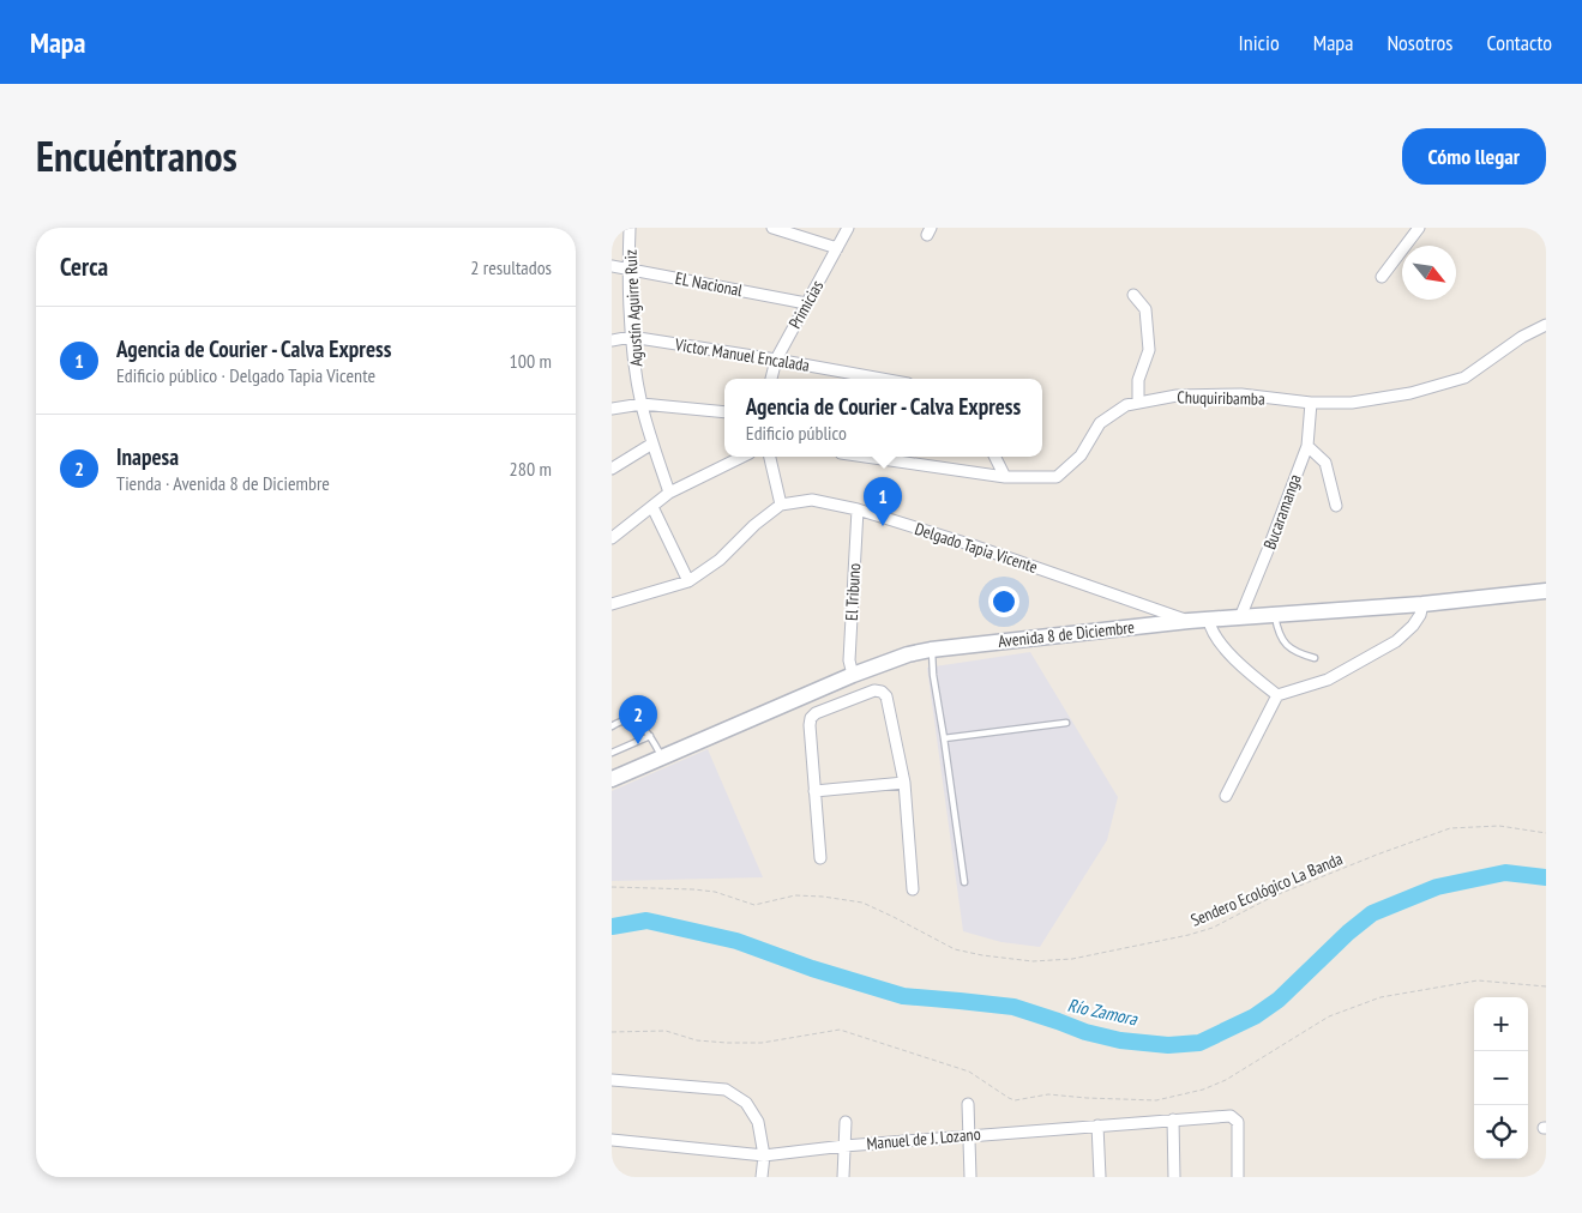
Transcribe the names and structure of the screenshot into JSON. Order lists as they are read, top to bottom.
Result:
{
  "streets": {
    "main road": ["Avenida 8 de Diciembre"],
    "street": [
      "EL Nacional",
      "Primicias",
      "Agustín Aguirre Ruiz",
      "Victor Manuel Encalada",
      "Chuquiribamba",
      "Bucaramanga",
      "Delgado Tapia Vicente",
      "El Tribuno",
      "Manuel de J. Lozano"
    ],
    "path": ["Sendero Ecológico La Banda"]
  },
  "crossings": [
    ["EL Nacional", "Primicias"],
    ["EL Nacional", "Agustín Aguirre Ruiz"],
    ["Primicias", "Victor Manuel Encalada"],
    ["Agustín Aguirre Ruiz", "Victor Manuel Encalada"],
    ["Chuquiribamba", "Bucaramanga"],
    ["Bucaramanga", "Avenida 8 de Diciembre"],
    ["Delgado Tapia Vicente", "El Tribuno"],
    ["Delgado Tapia Vicente", "Avenida 8 de Diciembre"],
    ["El Tribuno", "Avenida 8 de Diciembre"]
  ],
  "water": ["Río Zamora"],
  "north": "bottom right",
  "page": {
    "header": "Mapa",
    "nav": [
      "Inicio",
      "Mapa",
      "Nosotros",
      "Contacto"
    ],
    "title": "Encuéntranos",
    "buttons": "Cómo llegar",
    "heading": ["Cerca", "2 resultados"],
    "list": [
      {
        "mark": "1",
        "name": "Agencia de Courier - Calva Express",
        "note": "Edificio público · Delgado Tapia Vicente",
        "value": "100 m"
      },
      {
        "mark": "2",
        "name": "Inapesa",
        "note": "Tienda · Avenida 8 de Diciembre",
        "value": "280 m"
      }
    ],
    "popup": ["Agencia de Courier - Calva Express", "Edificio público"],
    "pins": ["1", "2"],
    "map_buttons": ["+", "−"]
  }
}
